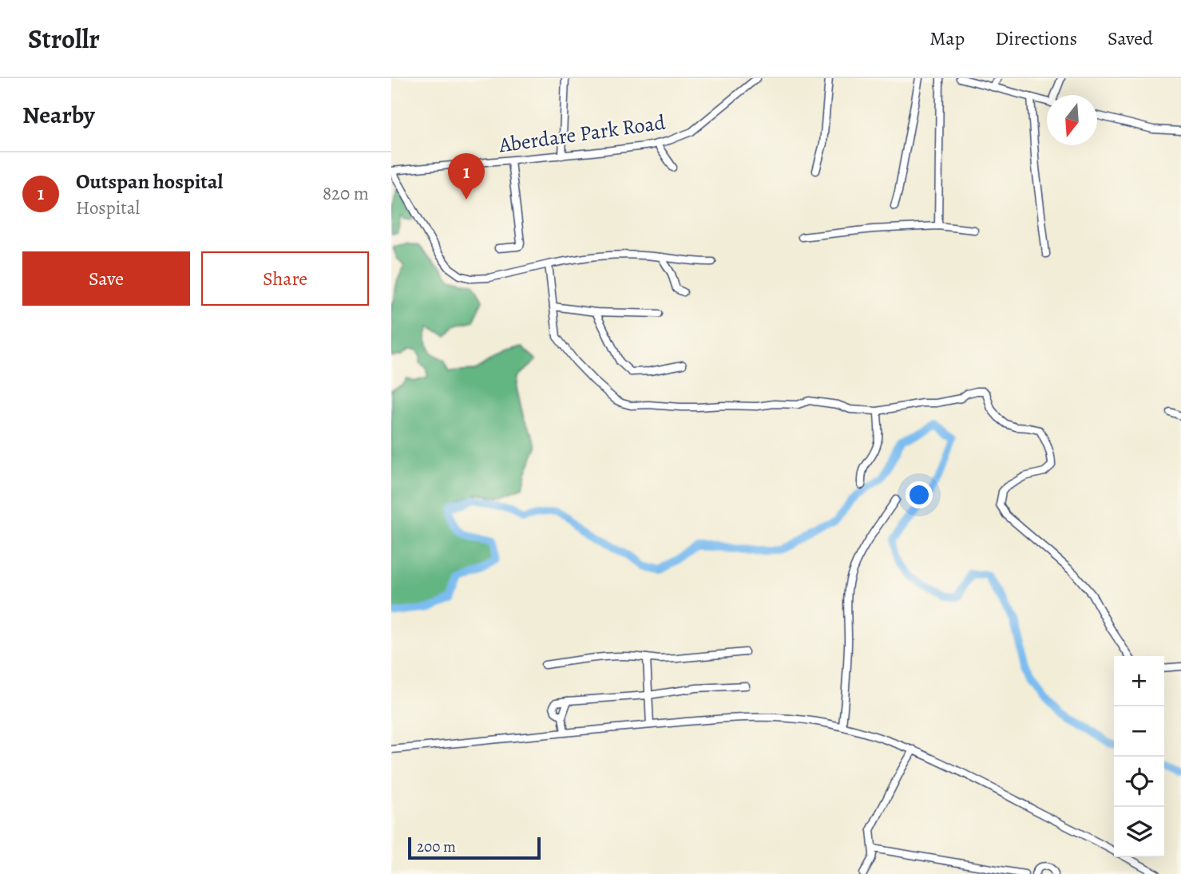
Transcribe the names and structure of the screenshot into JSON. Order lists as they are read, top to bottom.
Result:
{
  "streets": {
    "street": ["Aberdare Park Road"]
  },
  "scale_bar": "200 m",
  "north": "bottom",
  "page": {
    "header": "Strollr",
    "nav": ["Map", "Directions", "Saved"],
    "heading": "Nearby",
    "list": [
      {
        "mark": "1",
        "name": "Outspan hospital",
        "note": "Hospital",
        "value": "820 m"
      }
    ],
    "pins": "1",
    "buttons": ["Save", "Share"],
    "map_buttons": ["+", "−"],
    "scale": "200 m"
  }
}
